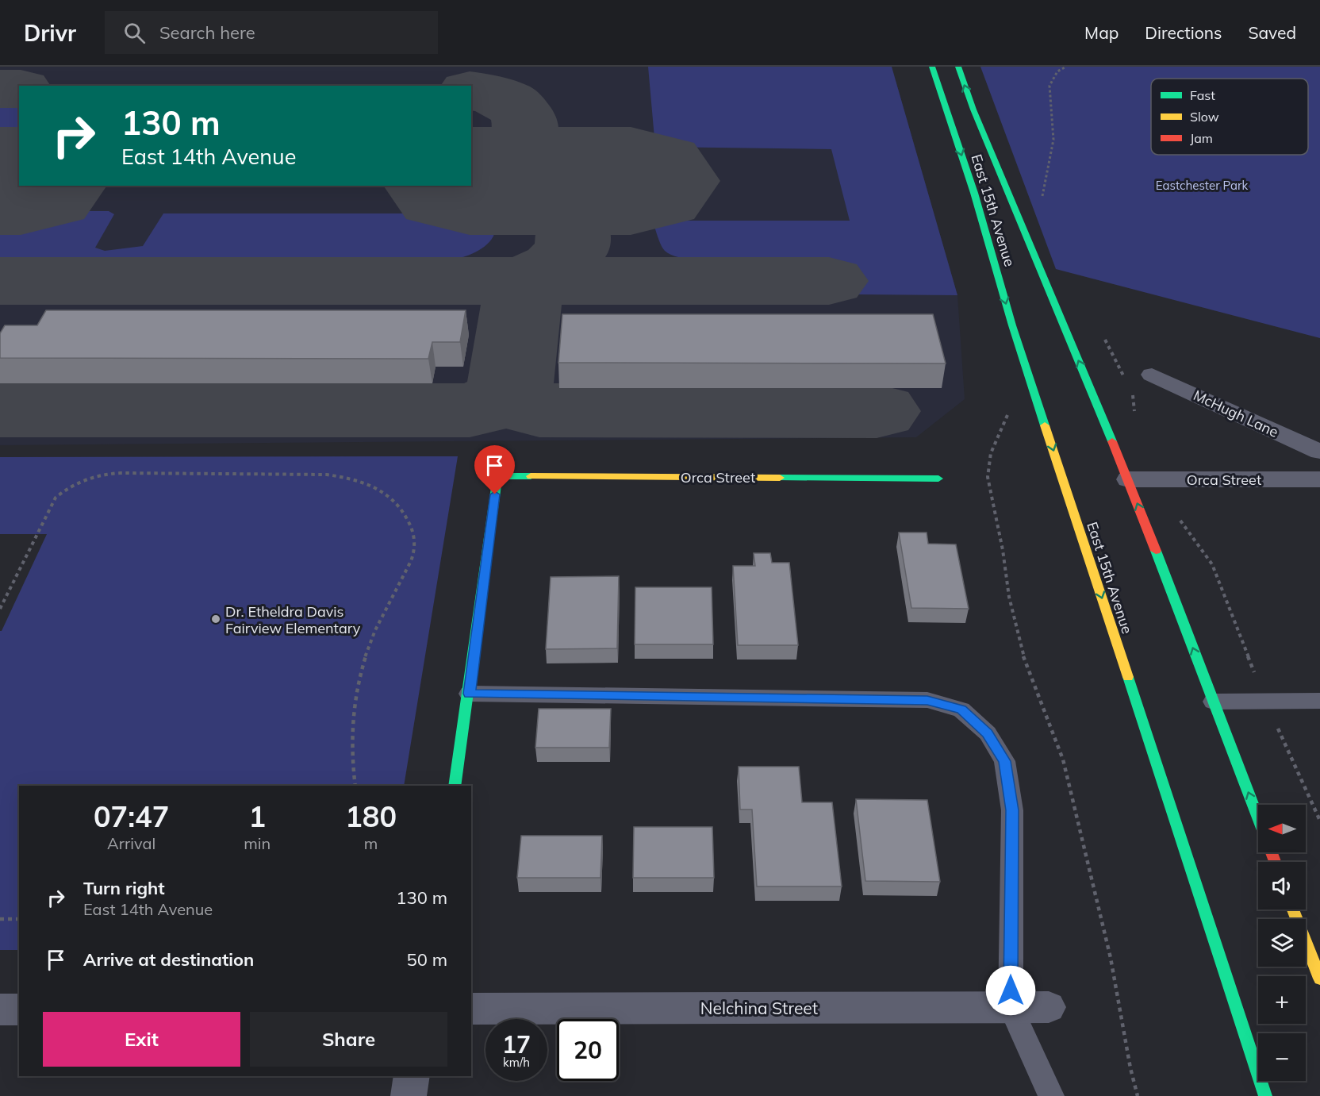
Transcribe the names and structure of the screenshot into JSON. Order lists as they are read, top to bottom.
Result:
{
  "streets": {
    "main road": ["East 15th Avenue", "Orca Street"],
    "street": ["McHugh Lane", "Nelchina Street"]
  },
  "crossings": [
    ["East 15th Avenue", "Orca Street"]
  ],
  "parks": ["Eastchester Park"],
  "places": ["Dr. Etheldra Davis Fairview Elementary"],
  "legend": ["Fast", "Slow", "Jam"],
  "north": "left",
  "page": {
    "header": "Drivr",
    "search": "Search here",
    "nav": ["Map", "Directions", "Saved"],
    "turn": ["130 m", "East 14th Avenue"],
    "eta": [
      "07:47",
      "Arrival",
      "1",
      "min",
      "180",
      "m"
    ],
    "map_buttons": ["+", "−"],
    "list": [
      {
        "name": "Turn right",
        "note": "East 14th Avenue",
        "value": "130 m"
      },
      {
        "name": "Arrive at destination",
        "value": "50 m"
      }
    ],
    "buttons": ["Exit", "Share"],
    "speed": "17 km/h",
    "limit": "20"
  }
}
